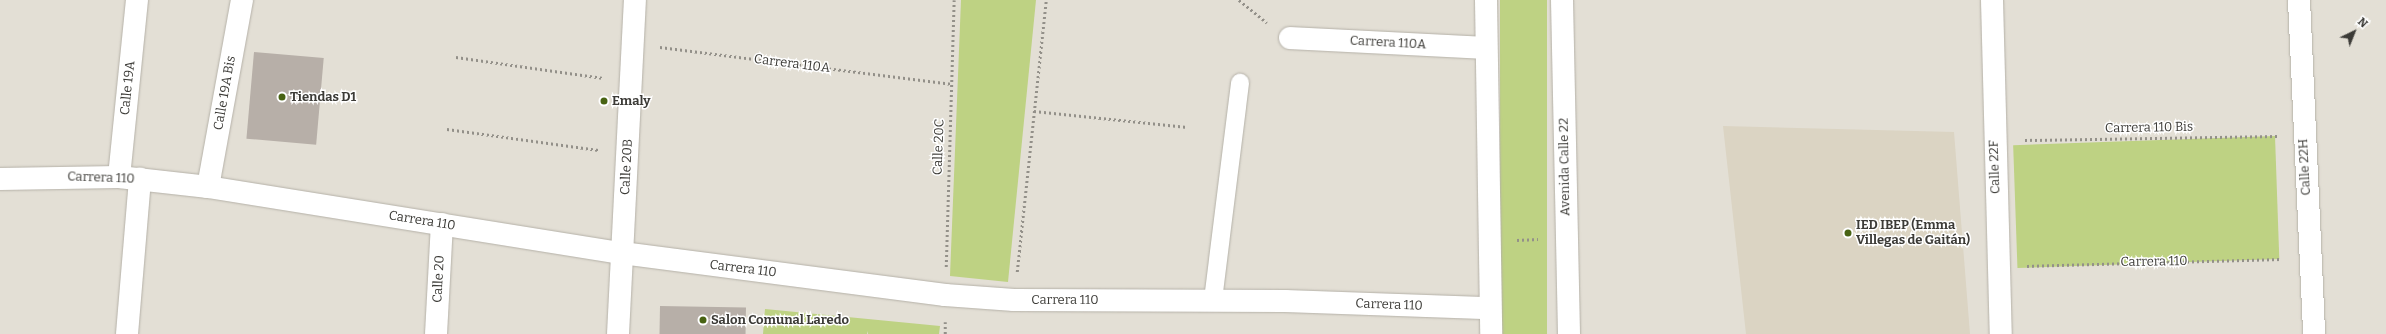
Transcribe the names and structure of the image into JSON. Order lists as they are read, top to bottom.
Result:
{
  "streets": {
    "street": [
      "Carrera 110A",
      "Calle 19A",
      "Calle 19A Bis",
      "Calle 20B",
      "Avenida Calle 22",
      "Calle 22F",
      "Calle 22H",
      "Carrera 110",
      "Calle 20"
    ],
    "path": ["Carrera 110 Bis", "Calle 20C"]
  },
  "crossings": [
    ["Carrera 110A", "Calle 20C"],
    ["Carrera 110A", "Calle 20B"],
    ["Calle 19A", "Carrera 110"],
    ["Calle 19A Bis", "Carrera 110"],
    ["Carrera 110 Bis", "Calle 22F"],
    ["Carrera 110 Bis", "Calle 22H"],
    ["Calle 20C", "Carrera 110"],
    ["Calle 20B", "Carrera 110"],
    ["Calle 22F", "Carrera 110"],
    ["Calle 22H", "Carrera 110"],
    ["Carrera 110", "Calle 20"]
  ],
  "places": [
    "Tiendas D1",
    "Emaly",
    "IED IBEP (Emma Villegas de Gaitán)",
    "Salon Comunal Laredo"
  ],
  "north": "top right"
}
